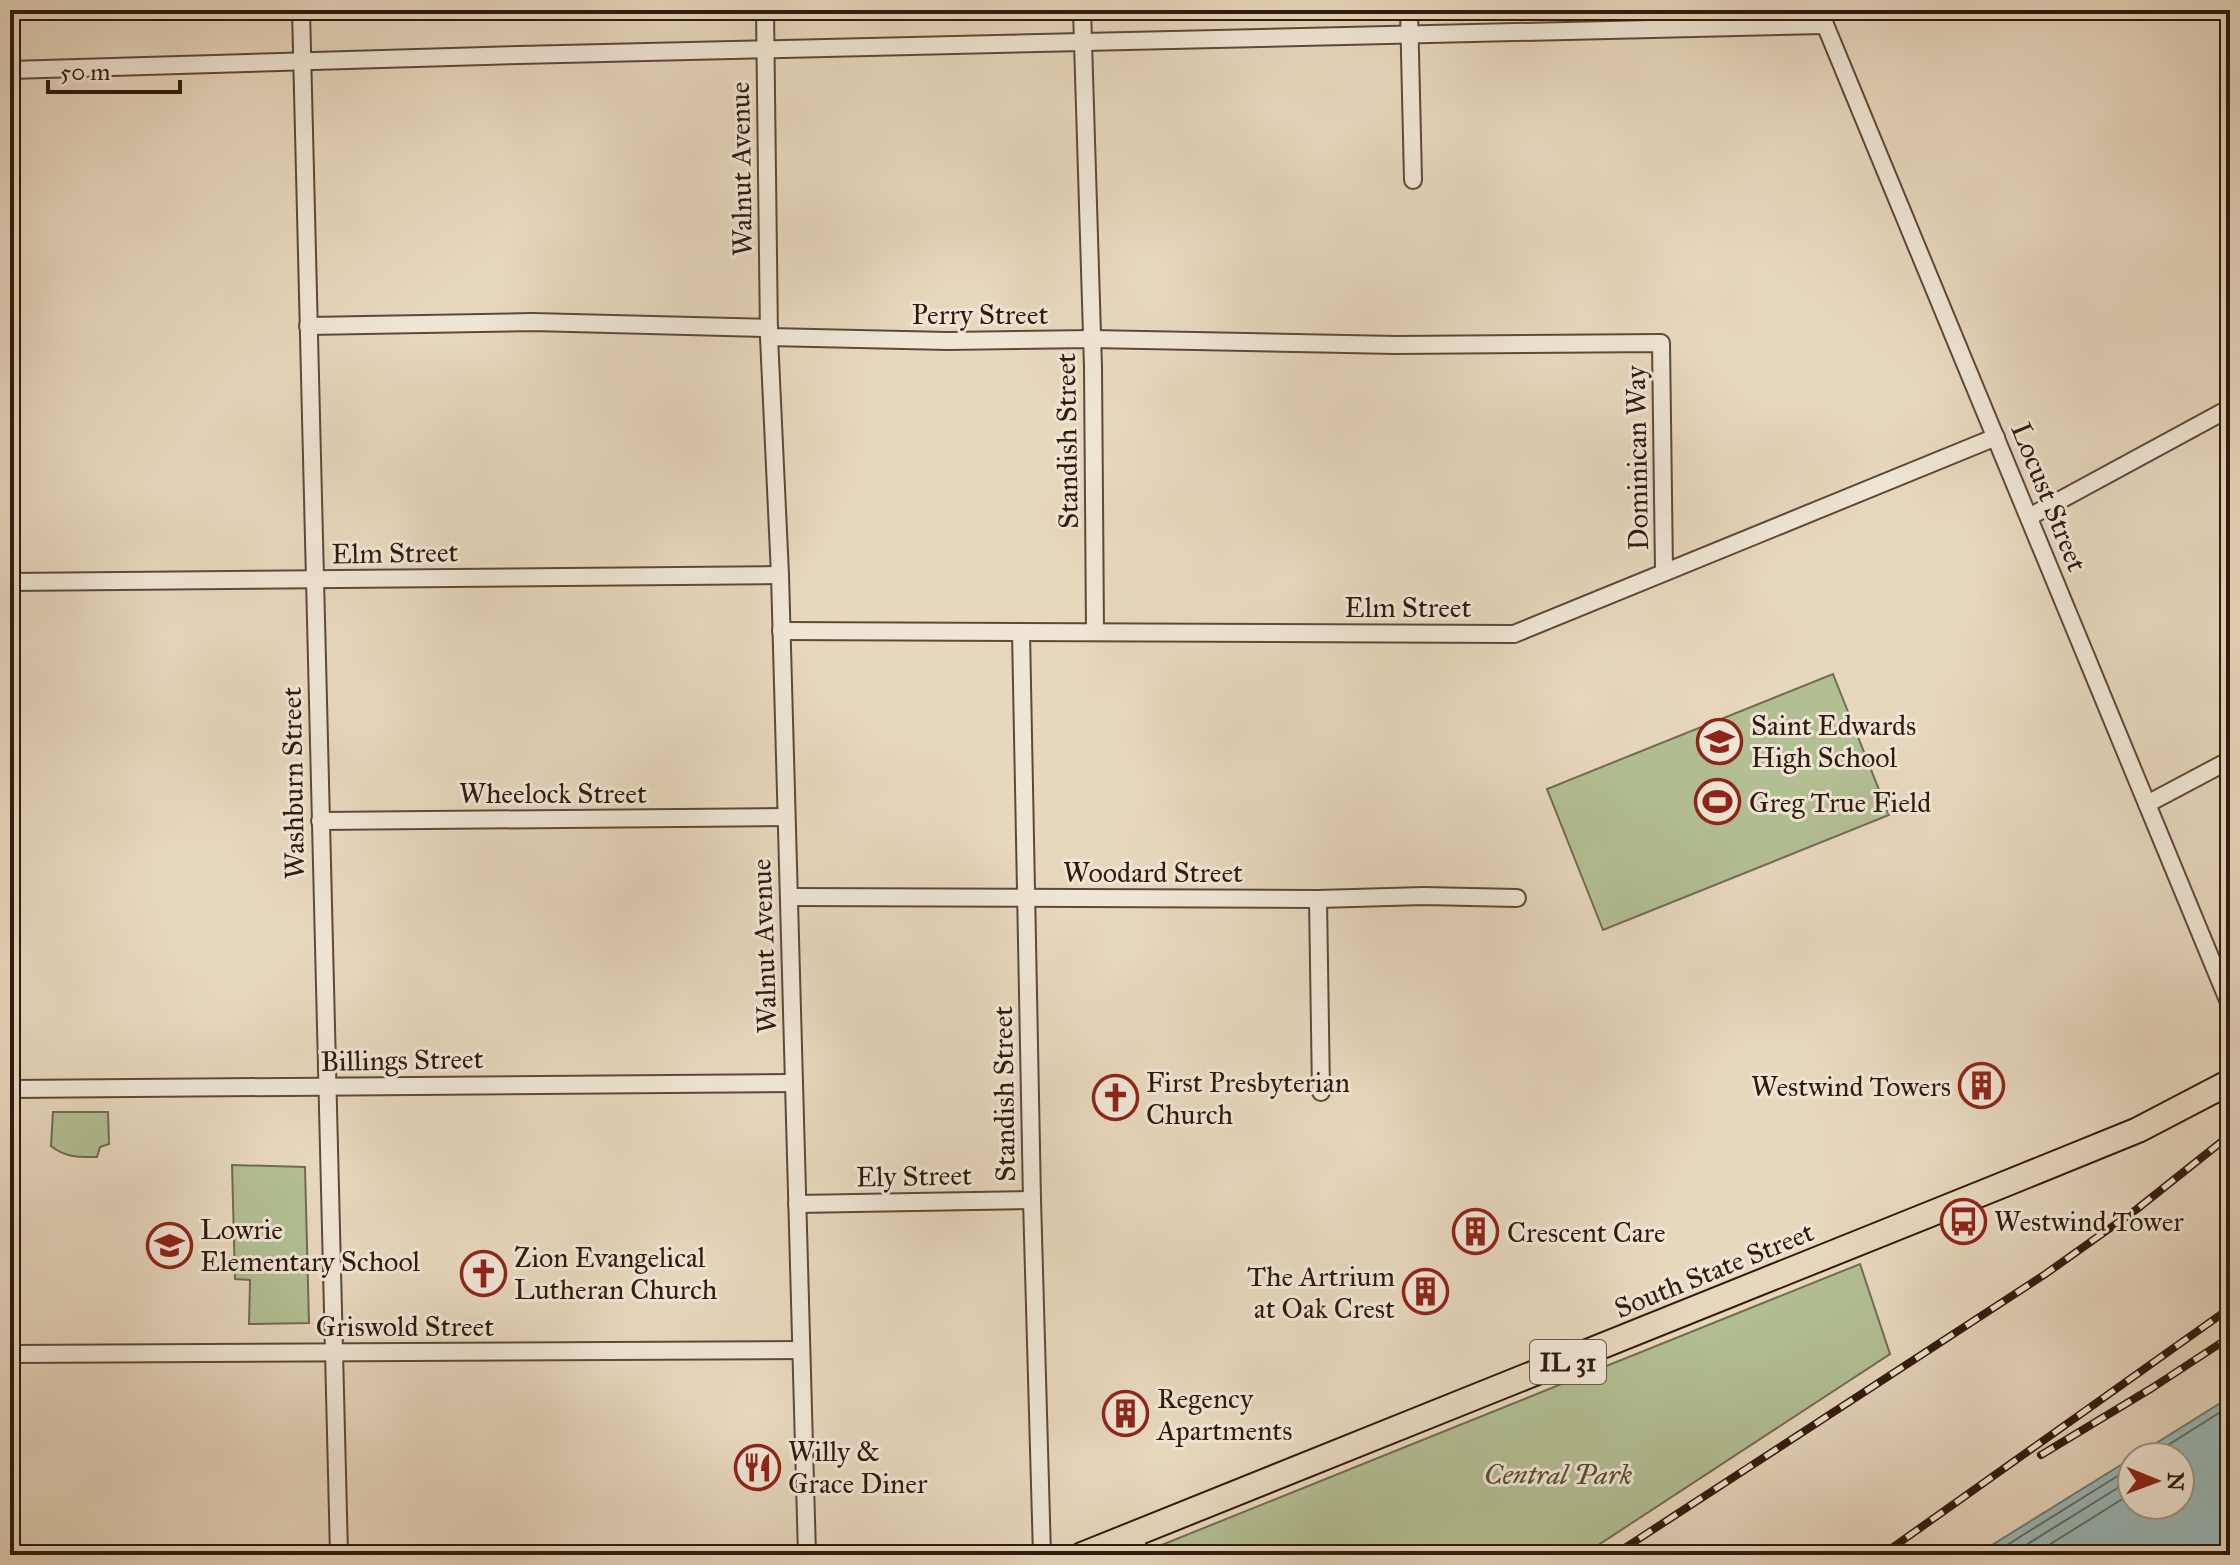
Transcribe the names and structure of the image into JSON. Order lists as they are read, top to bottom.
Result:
{
  "streets": {
    "main road": ["South State Street", "IL 31"],
    "street": [
      "Walnut Avenue",
      "Perry Street",
      "Standish Street",
      "Dominican Way",
      "Locust Street",
      "Elm Street",
      "Washburn Street",
      "Wheelock Street",
      "Woodard Street",
      "Billings Street",
      "Ely Street",
      "Griswold Street"
    ]
  },
  "crossings": [
    ["Walnut Avenue", "Perry Street"],
    ["Walnut Avenue", "Elm Street"],
    ["Walnut Avenue", "Wheelock Street"],
    ["Walnut Avenue", "Woodard Street"],
    ["Walnut Avenue", "Billings Street"],
    ["Walnut Avenue", "Ely Street"],
    ["Walnut Avenue", "Griswold Street"],
    ["Perry Street", "Standish Street"],
    ["Perry Street", "Dominican Way"],
    ["Perry Street", "Washburn Street"],
    ["Standish Street", "Elm Street"],
    ["Standish Street", "Woodard Street"],
    ["Standish Street", "Ely Street"],
    ["Dominican Way", "Elm Street"],
    ["Locust Street", "Elm Street"],
    ["Elm Street", "Washburn Street"],
    ["Washburn Street", "Wheelock Street"],
    ["Washburn Street", "Billings Street"],
    ["Washburn Street", "Griswold Street"]
  ],
  "parks": ["Central Park"],
  "places": {
    "school or university": ["Saint Edwards High School", "Lowrie Elementary School"],
    "sports": ["Greg True Field"],
    "building": [
      "Westwind Towers",
      "Crescent Care",
      "The Artrium at Oak Crest",
      "Regency Apartments"
    ],
    "church": ["First Presbyterian Church", "Zion Evangelical Lutheran Church"],
    "bus stop": ["Westwind Tower"],
    "restaurant": ["Willy & Grace Diner"]
  },
  "scale_bar": "50 m",
  "north": "right"
}
